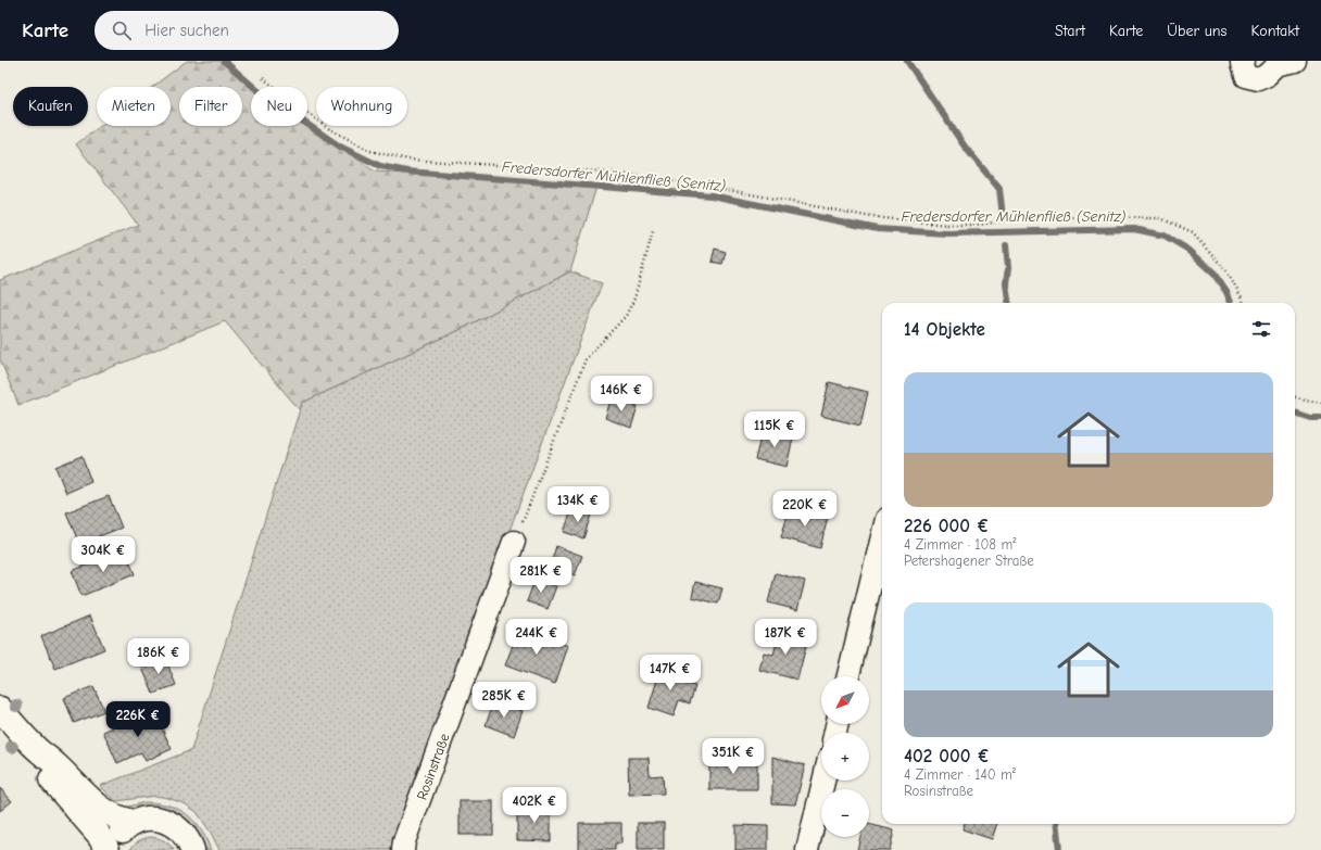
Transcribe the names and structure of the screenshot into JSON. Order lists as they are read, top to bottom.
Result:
{
  "streets": {
    "street": ["Rosinstraße"]
  },
  "water": ["Fredersdorfer Mühlenfließ (Senitz)"],
  "north": "bottom left",
  "page": {
    "header": "Karte",
    "search": "Hier suchen",
    "nav": [
      "Start",
      "Karte",
      "Über uns",
      "Kontakt"
    ],
    "chip": [
      "Kaufen",
      "Mieten",
      "Filter",
      "Neu",
      "Wohnung"
    ],
    "heading": "14 Objekte",
    "list": [
      {
        "name": "226 000 €",
        "note": "4 Zimmer · 108 m² · Petershagener Straße"
      },
      {
        "name": "402 000 €",
        "note": "4 Zimmer · 140 m² · Rosinstraße"
      }
    ],
    "price": [
      "146K €",
      "115K €",
      "134K €",
      "220K €",
      "304K €",
      "281K €",
      "244K €",
      "187K €",
      "186K €",
      "147K €",
      "285K €",
      "226K €",
      "351K €",
      "402K €"
    ],
    "map_buttons": ["+", "−"]
  }
}
